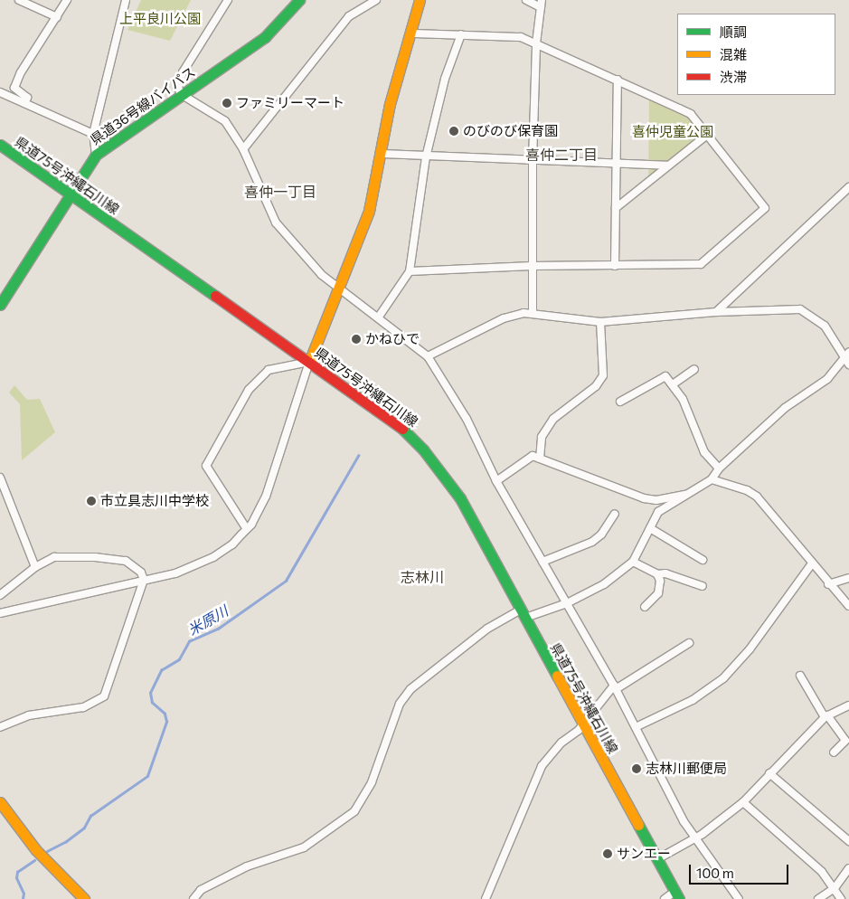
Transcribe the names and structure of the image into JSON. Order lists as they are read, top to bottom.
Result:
{
  "streets": {
    "main road": ["県道36号線バイパス", "県道75号沖縄石川線"]
  },
  "crossings": [
    ["県道36号線バイパス", "県道75号沖縄石川線"]
  ],
  "districts": ["喜仲二丁目", "喜仲一丁目", "志林川"],
  "water": ["米原川"],
  "parks": ["上平良川公園", "喜仲児童公園"],
  "places": [
    "ファミリーマート",
    "のびのび保育園",
    "かねひで",
    "市立具志川中学校",
    "志林川郵便局",
    "サンエー"
  ],
  "legend": ["順調", "混雑", "渋滞"],
  "scale_bar": "100 m"
}
